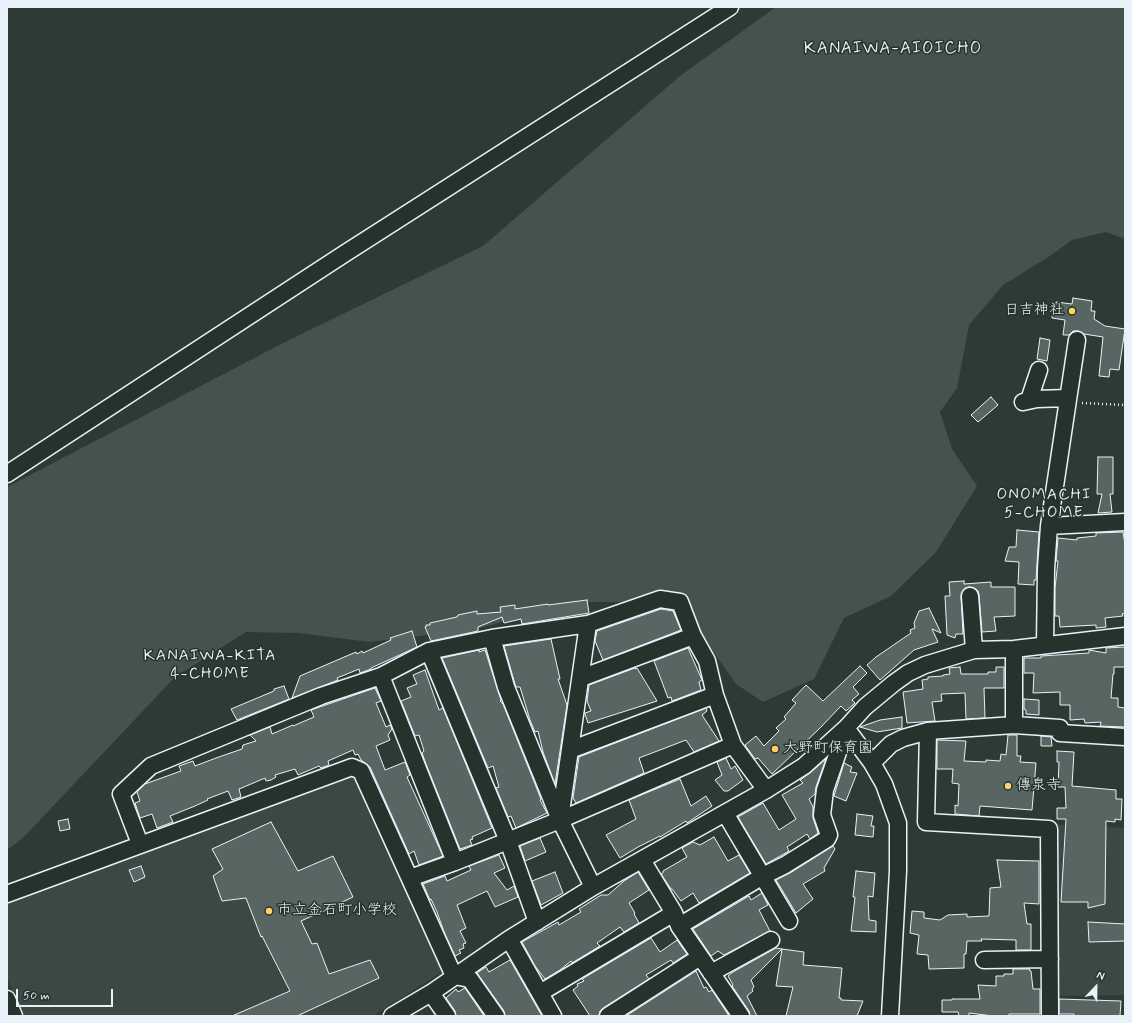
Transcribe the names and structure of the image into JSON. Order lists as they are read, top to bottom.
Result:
{
  "districts": ["KANAIWA-AIOICHO", "ONOMACHI 5-CHOME", "KANAIWA-KITA 4-CHOME"],
  "places": [
    "日吉神社",
    "大野町保育園",
    "傳泉寺",
    "市立金石町小学校"
  ],
  "scale_bar": "50 m",
  "north": "top"
}
